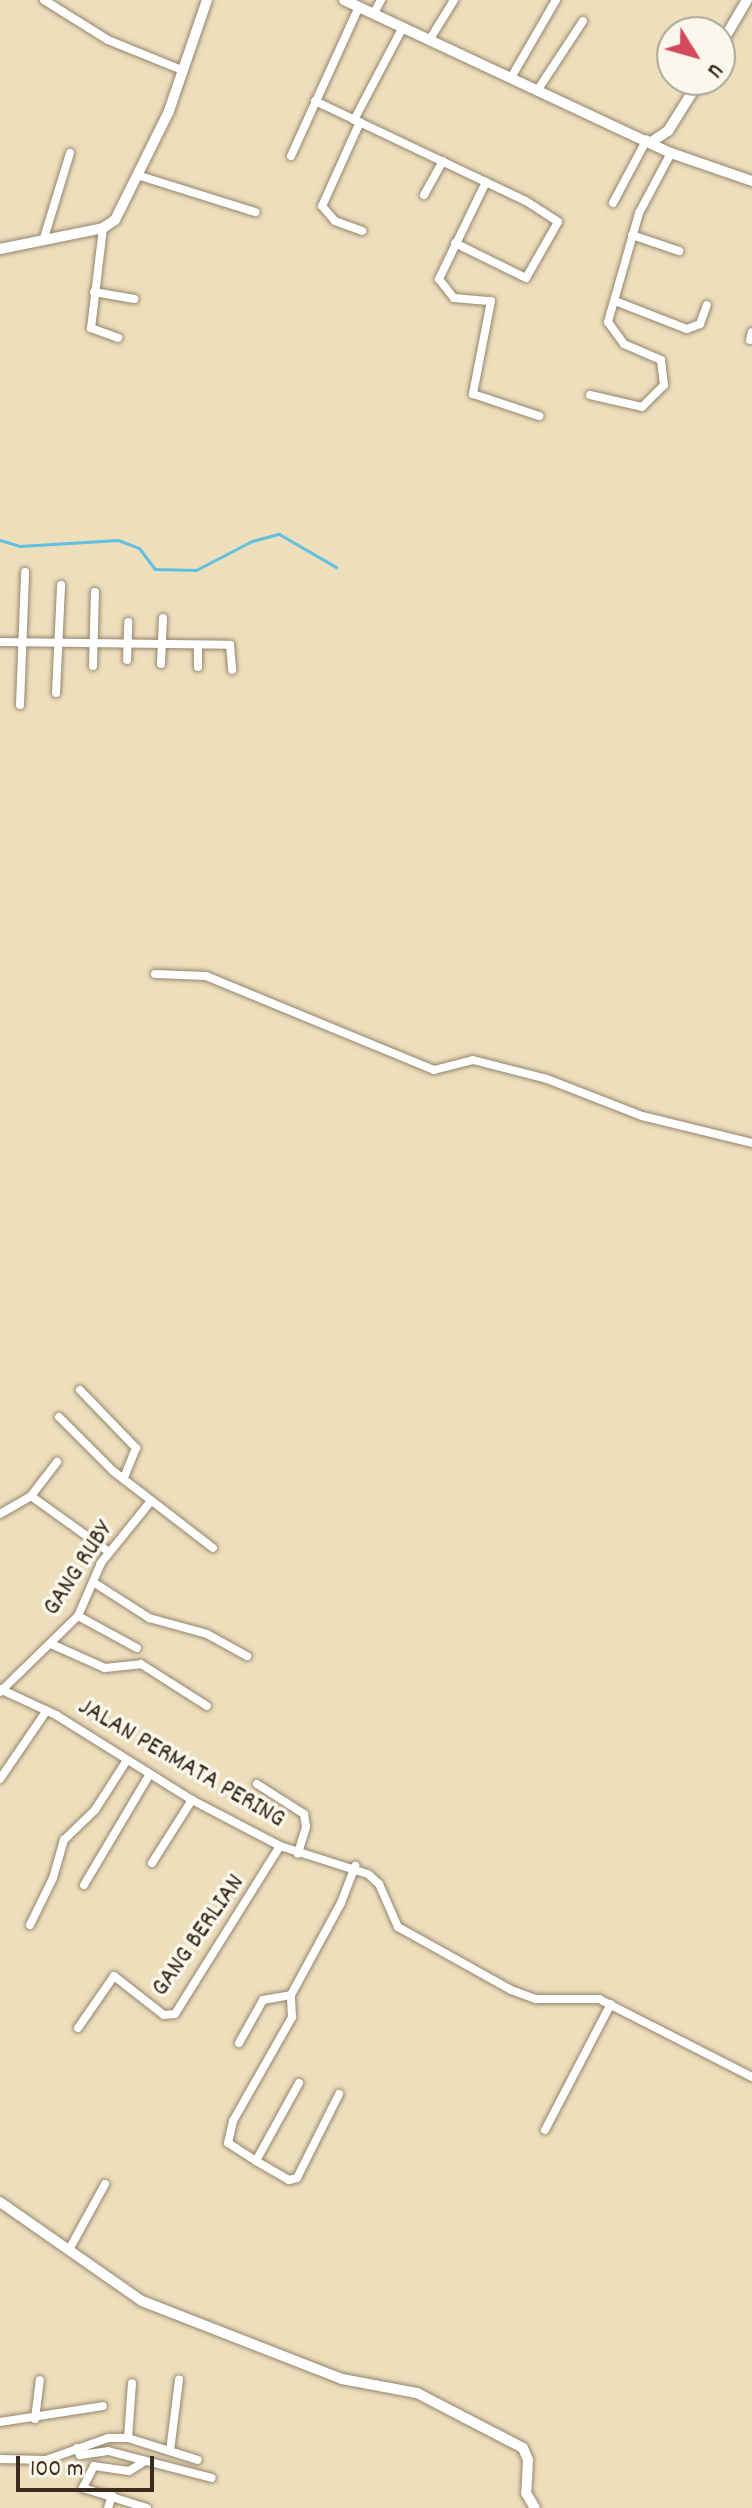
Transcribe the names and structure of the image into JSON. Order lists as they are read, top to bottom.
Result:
{
  "streets": {
    "street": ["GANG RUBY", "JALAN PERMATA PERING", "GANG BERLIAN"]
  },
  "crossings": [
    ["GANG RUBY", "JALAN PERMATA PERING"],
    ["JALAN PERMATA PERING", "GANG BERLIAN"]
  ],
  "scale_bar": "100 m",
  "north": "bottom right"
}
